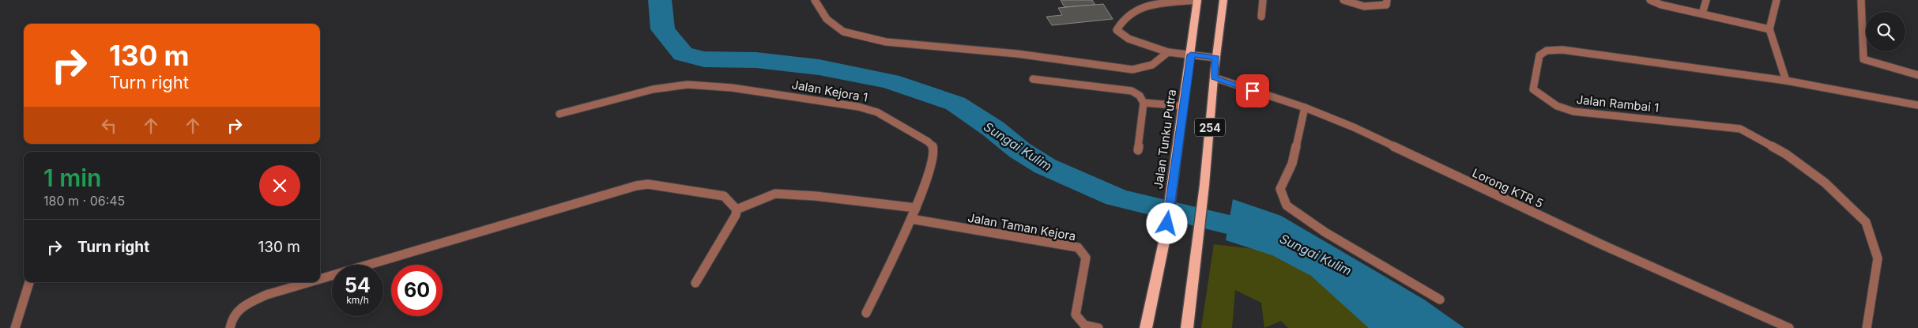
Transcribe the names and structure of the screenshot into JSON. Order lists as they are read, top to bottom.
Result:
{
  "streets": {
    "main road": ["254", "Jalan Tunku Putra"],
    "street": [
      "Jalan Kejora 1",
      "Jalan Rambai 1",
      "Lorong KTR 5",
      "Jalan Taman Kejora"
    ]
  },
  "crossings": [
    ["Jalan Kejora 1", "Jalan Taman Kejora"],
    ["254", "Lorong KTR 5"]
  ],
  "water": ["Sungai Kulim"],
  "page": {
    "turn": ["130 m", "Turn right"],
    "heading": ["1 min", "180 m · 06:45"],
    "list": [
      {
        "name": "Turn right",
        "value": "130 m"
      }
    ],
    "speed": "54 km/h",
    "limit": "60"
  }
}
